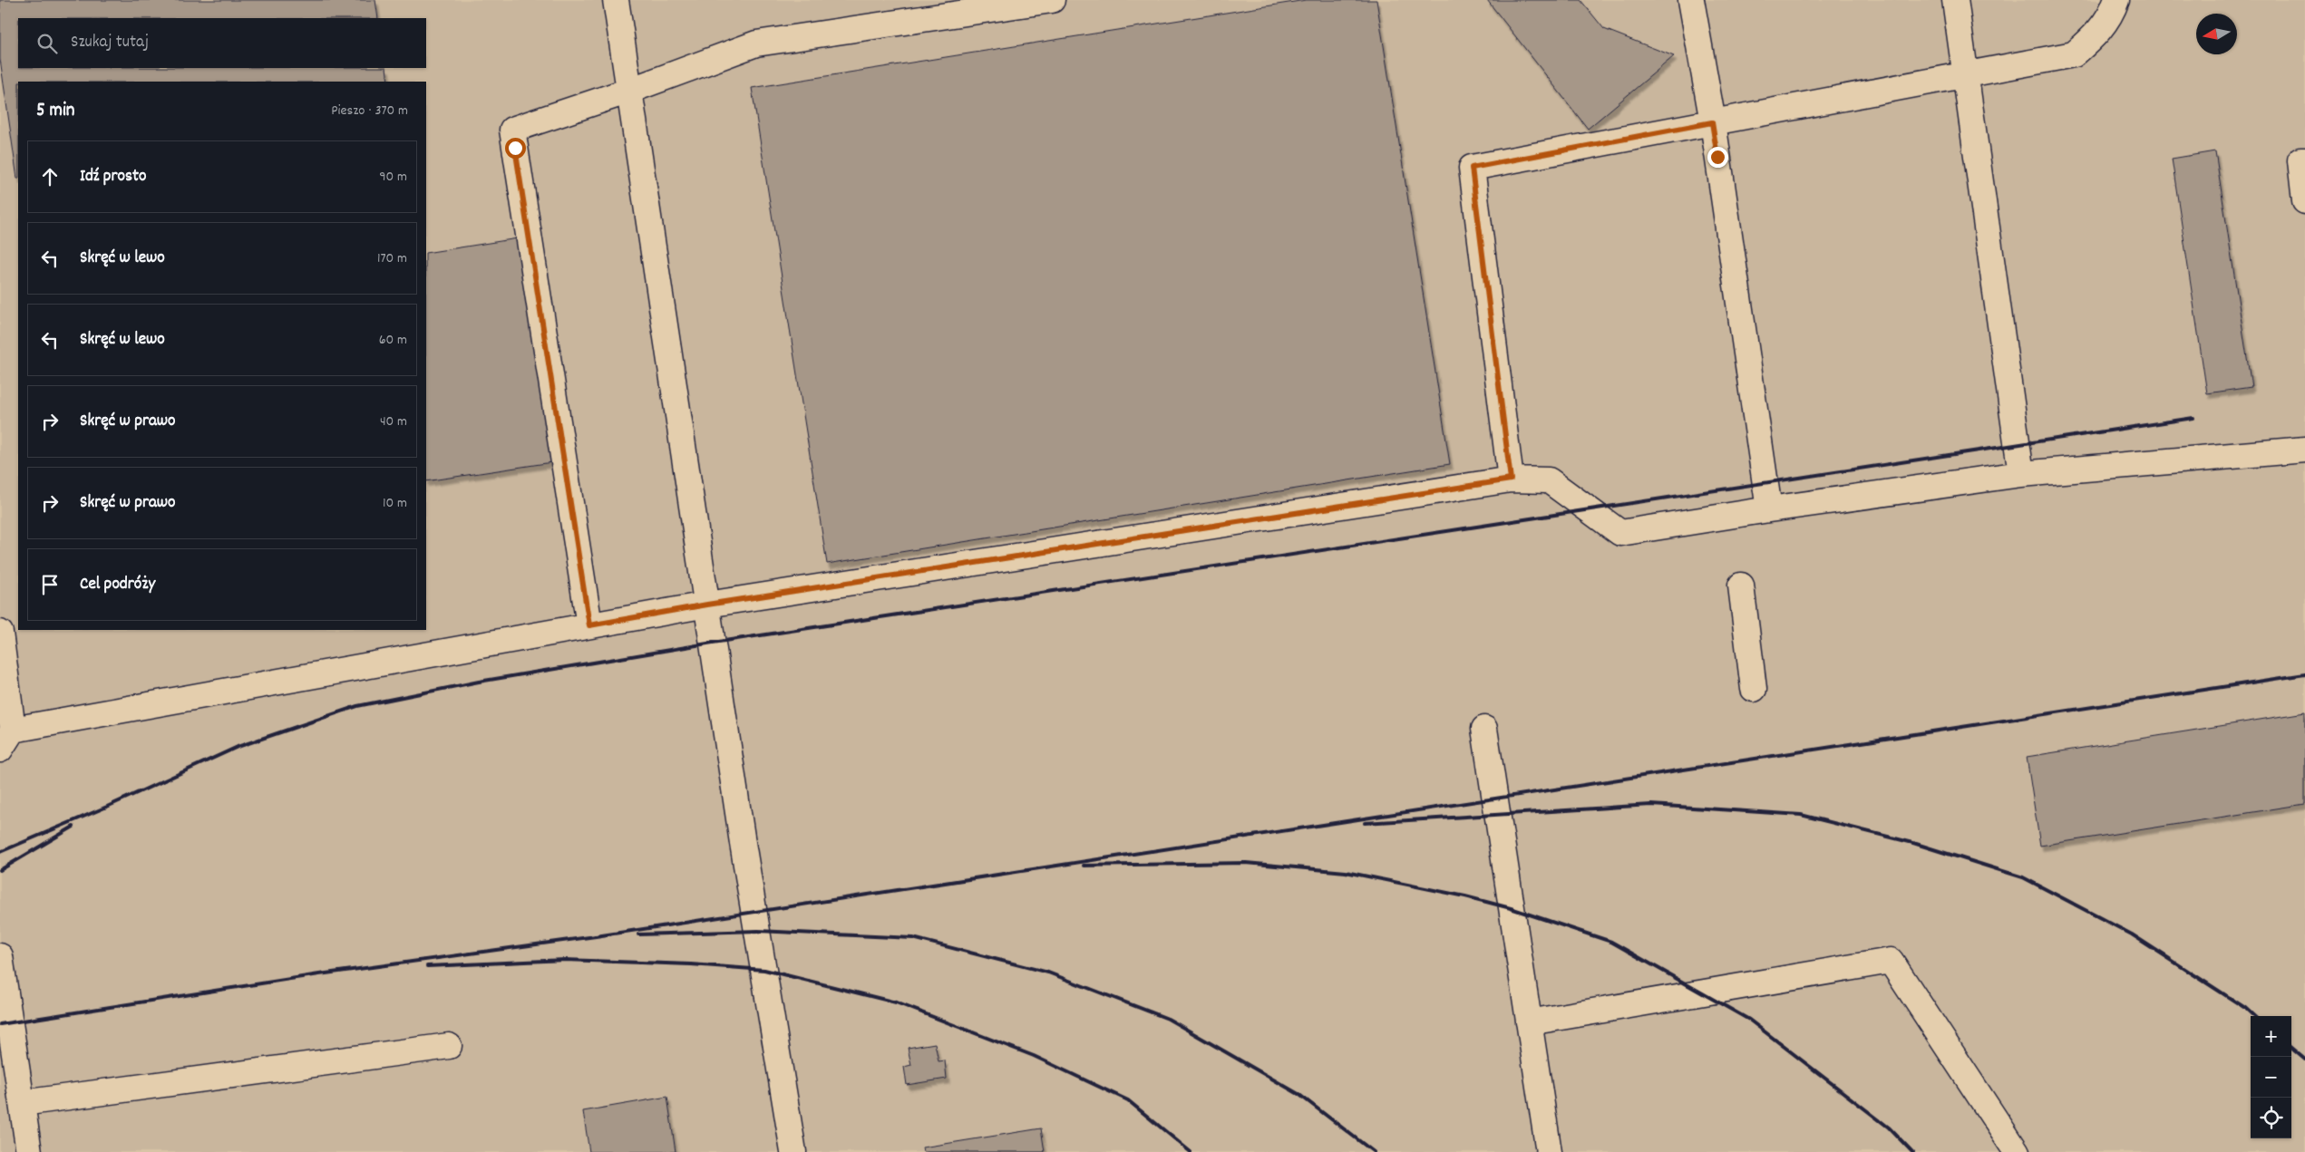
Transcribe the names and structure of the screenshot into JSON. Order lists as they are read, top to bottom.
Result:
{
  "north": "left",
  "page": {
    "search": "Szukaj tutaj",
    "heading": ["5 min", "Pieszo · 370 m"],
    "list": [
      ["Idź prosto", "90 m"],
      ["Skręć w lewo", "170 m"],
      ["Skręć w lewo", "60 m"],
      ["Skręć w prawo", "40 m"],
      ["Skręć w prawo", "10 m"],
      "Cel podróży"
    ],
    "map_buttons": ["+", "−"]
  }
}
